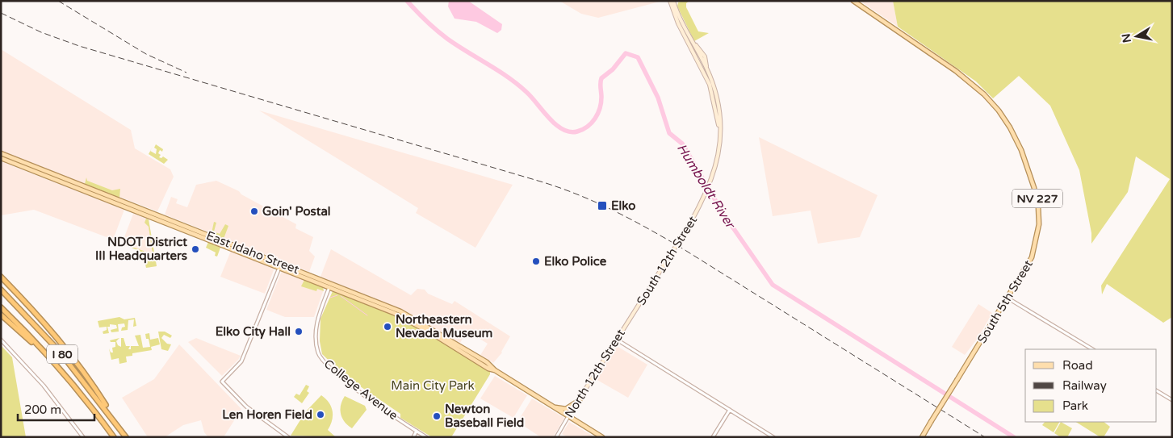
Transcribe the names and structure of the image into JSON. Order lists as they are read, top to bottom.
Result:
{
  "streets": {
    "highway": ["I 80"],
    "main road": [
      "NV 227",
      "East Idaho Street",
      "South 12th Street",
      "South 5th Street",
      "North 12th Street"
    ],
    "street": ["College Avenue"]
  },
  "crossings": [
    ["East Idaho Street", "North 12th Street"],
    ["East Idaho Street", "College Avenue"],
    ["South 12th Street", "North 12th Street"]
  ],
  "water": ["Humboldt River"],
  "parks": ["Main City Park"],
  "places": {
    "transit": ["Elko"],
    "other": [
      "Goin' Postal",
      "NDOT District III Headquarters",
      "Elko Police",
      "Northeastern Nevada Museum",
      "Elko City Hall",
      "Len Horen Field",
      "Newton Baseball Field"
    ]
  },
  "legend": ["Road", "Railway", "Park"],
  "scale_bar": "200 m",
  "north": "left"
}
